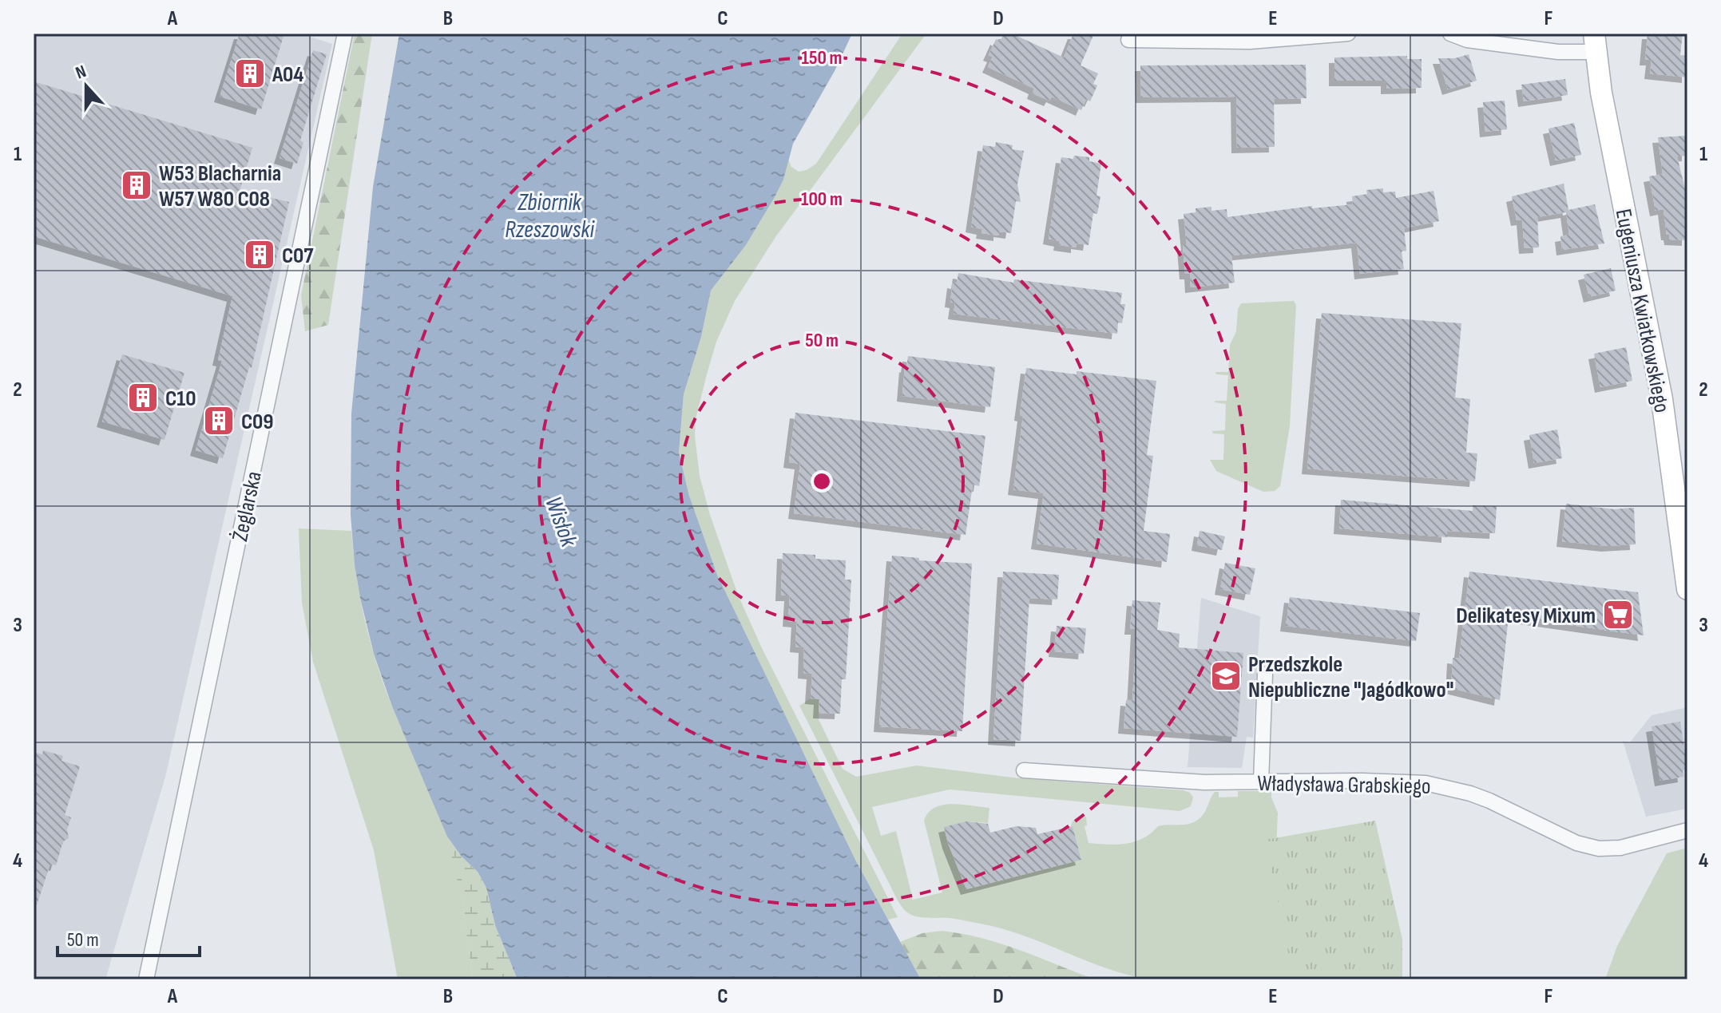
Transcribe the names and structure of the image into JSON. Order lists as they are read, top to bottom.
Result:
{
  "streets": {
    "street": ["Eugeniusza Kwiatkowskiego", "Żeglarska", "Władysława Grabskiego"]
  },
  "water": ["Zbiornik Rzeszowski", "Wisłok"],
  "places": {
    "building": [
      "A04",
      "W53 Blacharnia W57 W80 C08",
      "C07",
      "C10",
      "C09"
    ],
    "supermarket": ["Delikatesy Mixum"],
    "school or university": ["Przedszkole Niepubliczne \"Jagódkowo\""]
  },
  "scale_bar": "50 m",
  "north": "top",
  "grid": {
    "columns": [
      "A",
      "B",
      "C",
      "D",
      "E",
      "F"
    ],
    "rows": [
      "1",
      "2",
      "3",
      "4"
    ]
  },
  "rings": ["150 m", "100 m", "50 m"]
}
